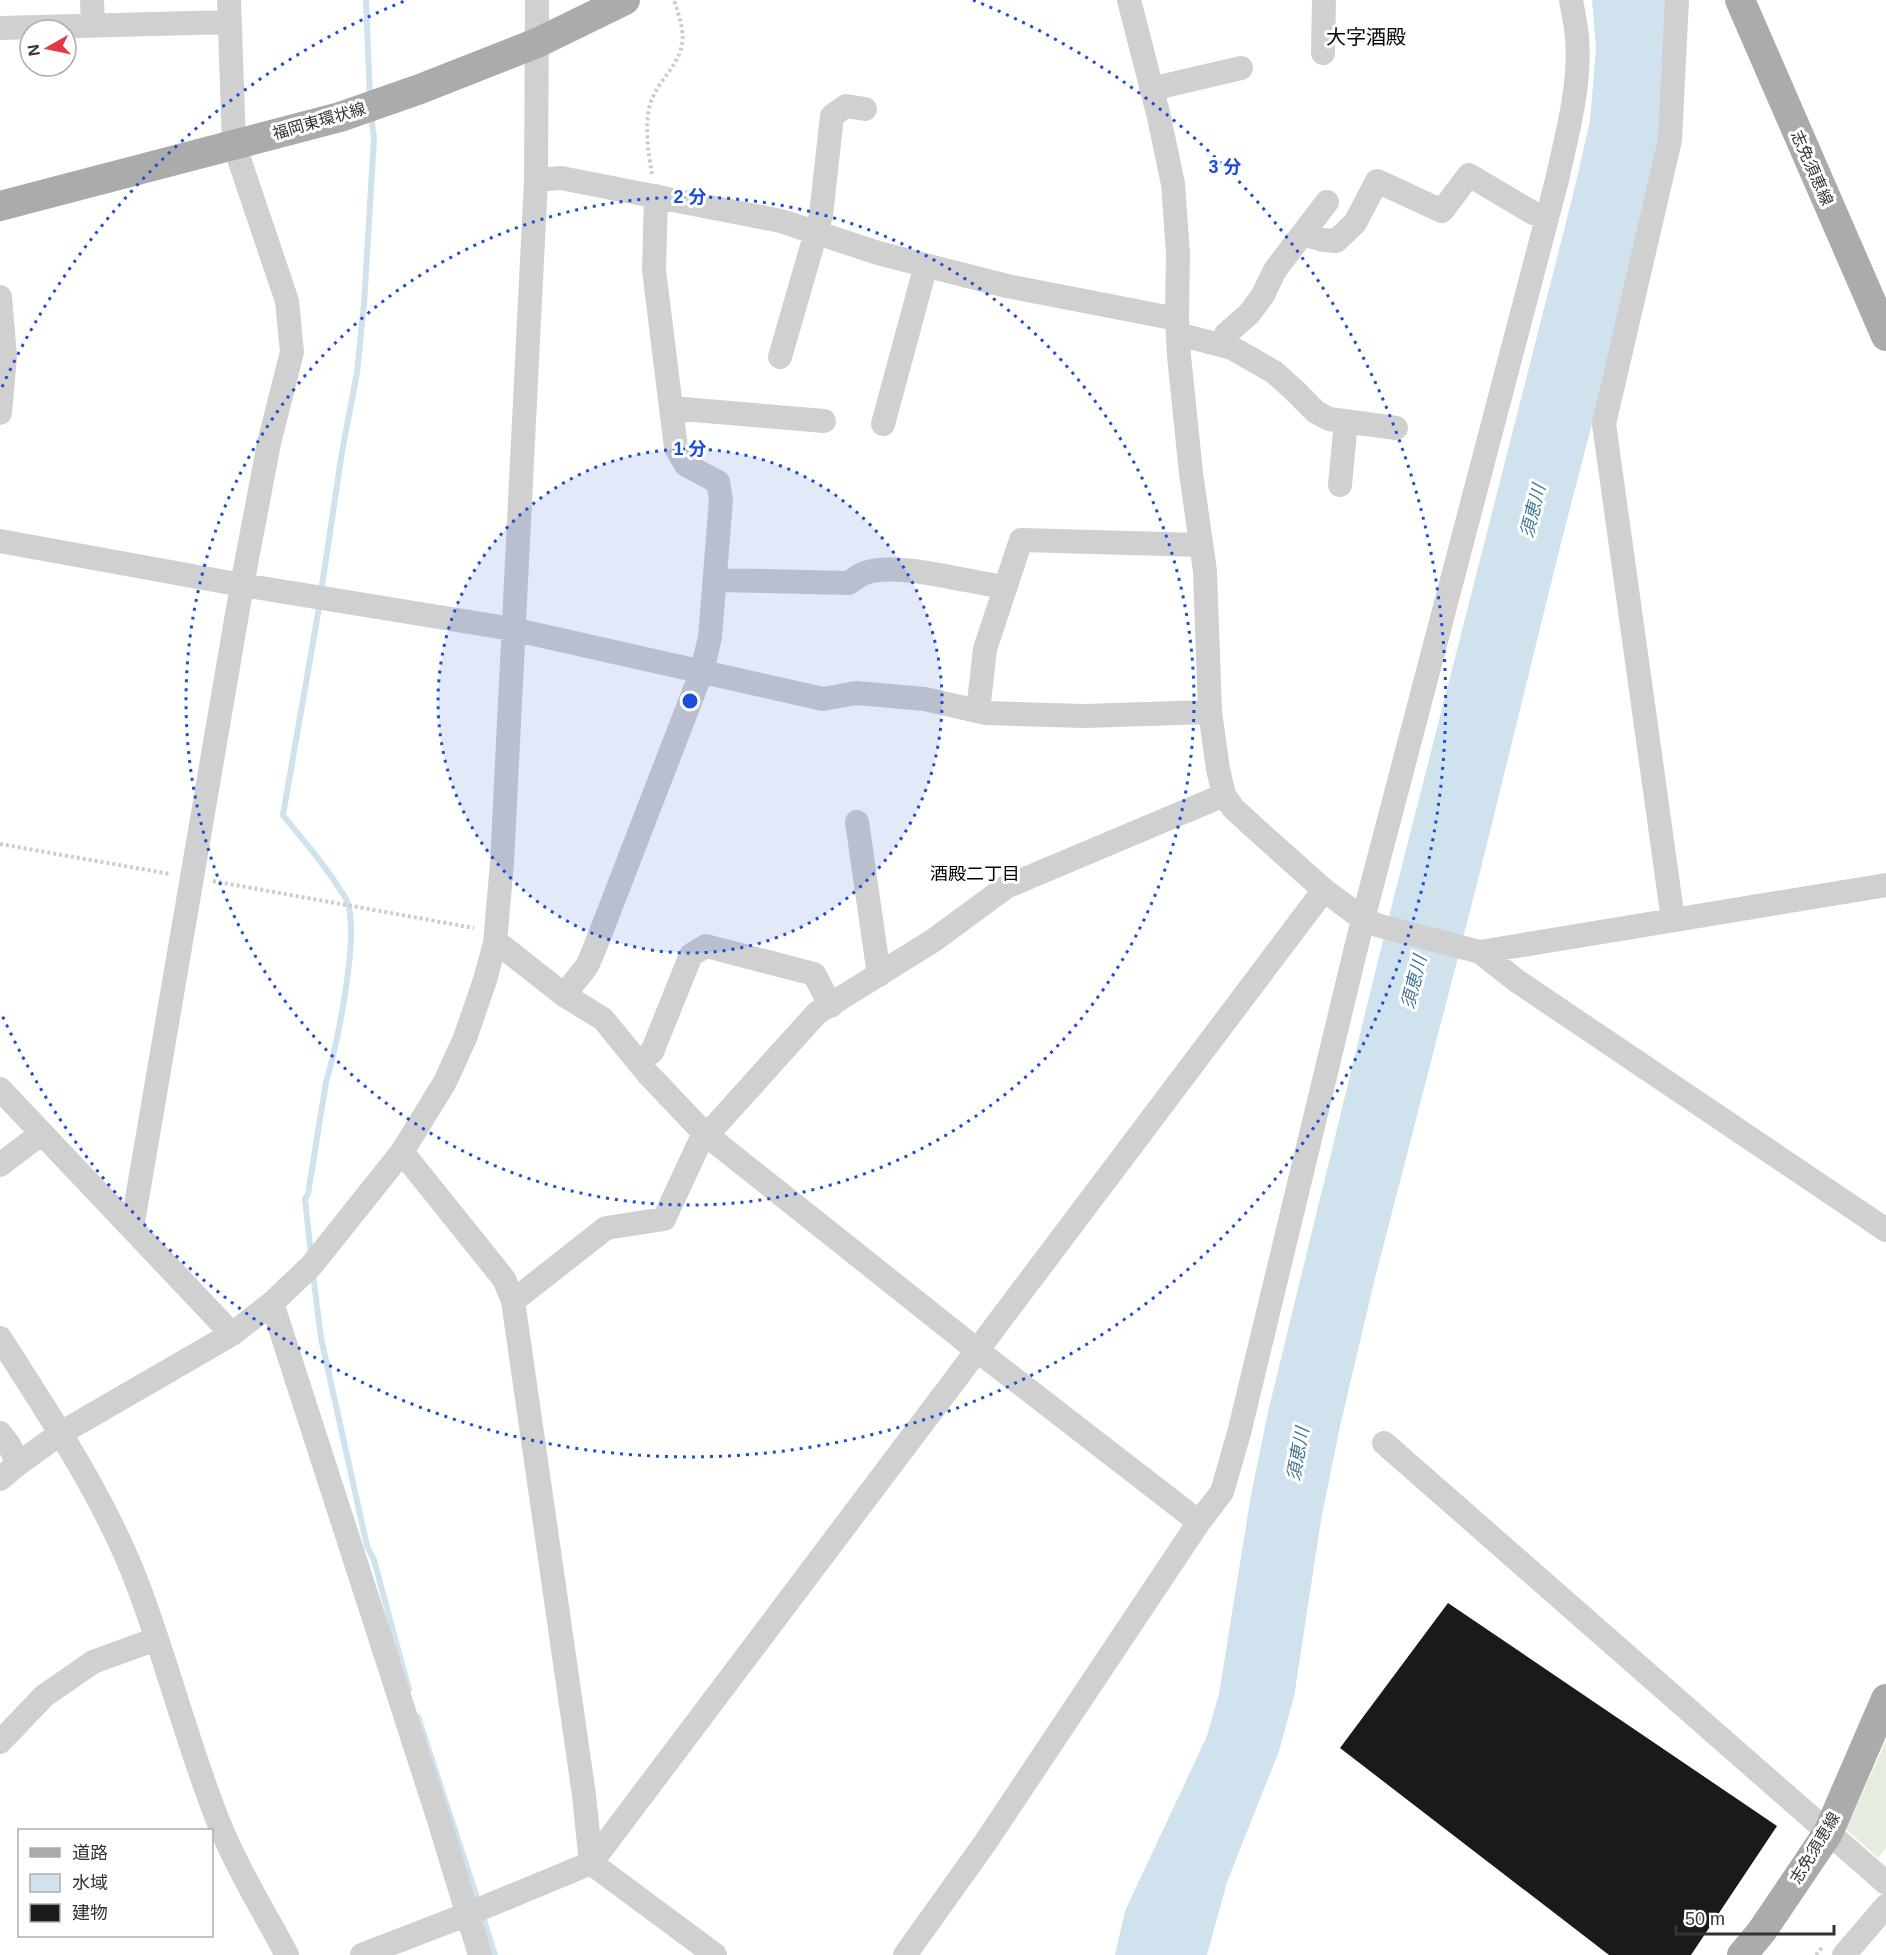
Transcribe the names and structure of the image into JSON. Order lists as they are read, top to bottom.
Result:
{
  "streets": {
    "main road": ["福岡東環状線", "志免須恵線"]
  },
  "districts": ["大字酒殿", "酒殿二丁目"],
  "water": ["須恵川"],
  "legend": ["道路", "水域", "建物"],
  "scale_bar": "50 m",
  "north": "left",
  "rings": ["3 分", "2 分", "1 分"]
}
